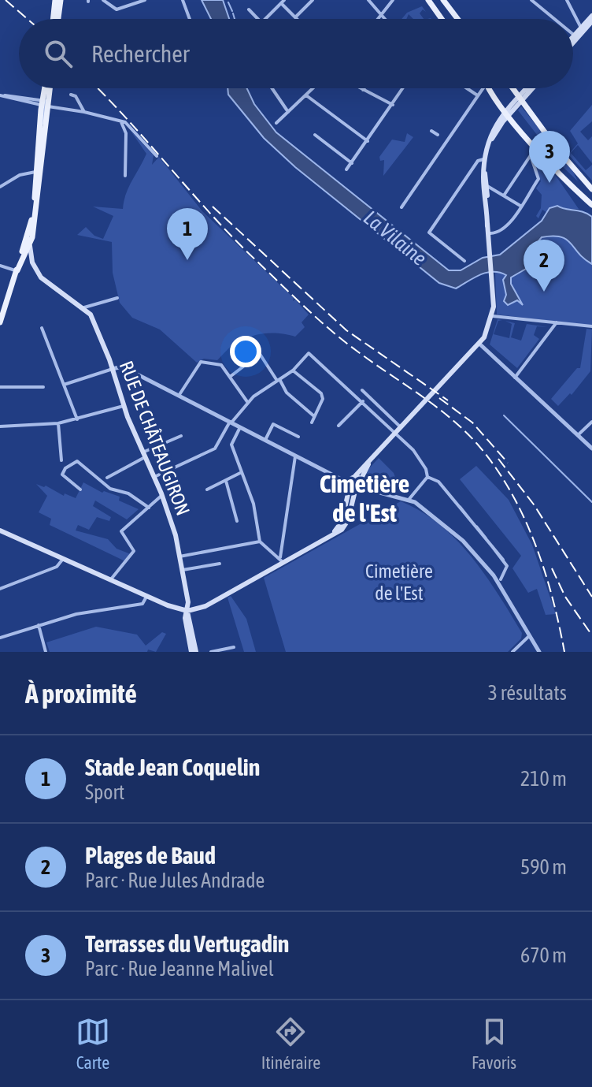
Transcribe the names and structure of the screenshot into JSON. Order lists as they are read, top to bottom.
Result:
{
  "streets": {
    "main road": ["RUE DE CHÂTEAUGIRON"]
  },
  "districts": ["Cimetière de l'Est"],
  "water": ["La Vilaine"],
  "parks": ["Cimetière de l'Est"],
  "page": {
    "search": "Rechercher",
    "pins": ["3", "1", "2"],
    "heading": ["À proximité", "3 résultats"],
    "list": [
      {
        "mark": "1",
        "name": "Stade Jean Coquelin",
        "note": "Sport",
        "value": "210 m"
      },
      {
        "mark": "2",
        "name": "Plages de Baud",
        "note": "Parc · Rue Jules Andrade",
        "value": "590 m"
      },
      {
        "mark": "3",
        "name": "Terrasses du Vertugadin",
        "note": "Parc · Rue Jeanne Malivel",
        "value": "670 m"
      }
    ],
    "nav": ["Carte", "Itinéraire", "Favoris"]
  }
}
